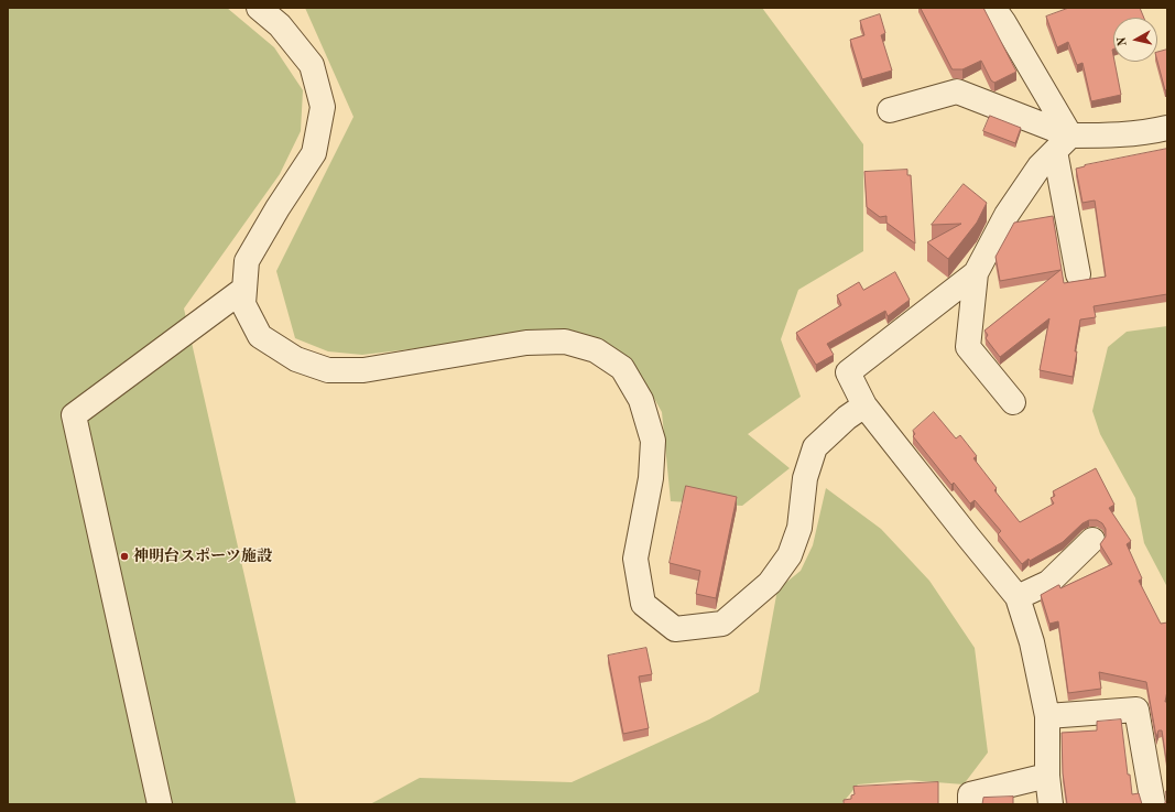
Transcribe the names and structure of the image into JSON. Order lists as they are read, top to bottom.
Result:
{
  "places": ["神明台スポーツ施設"],
  "north": "left"
}
